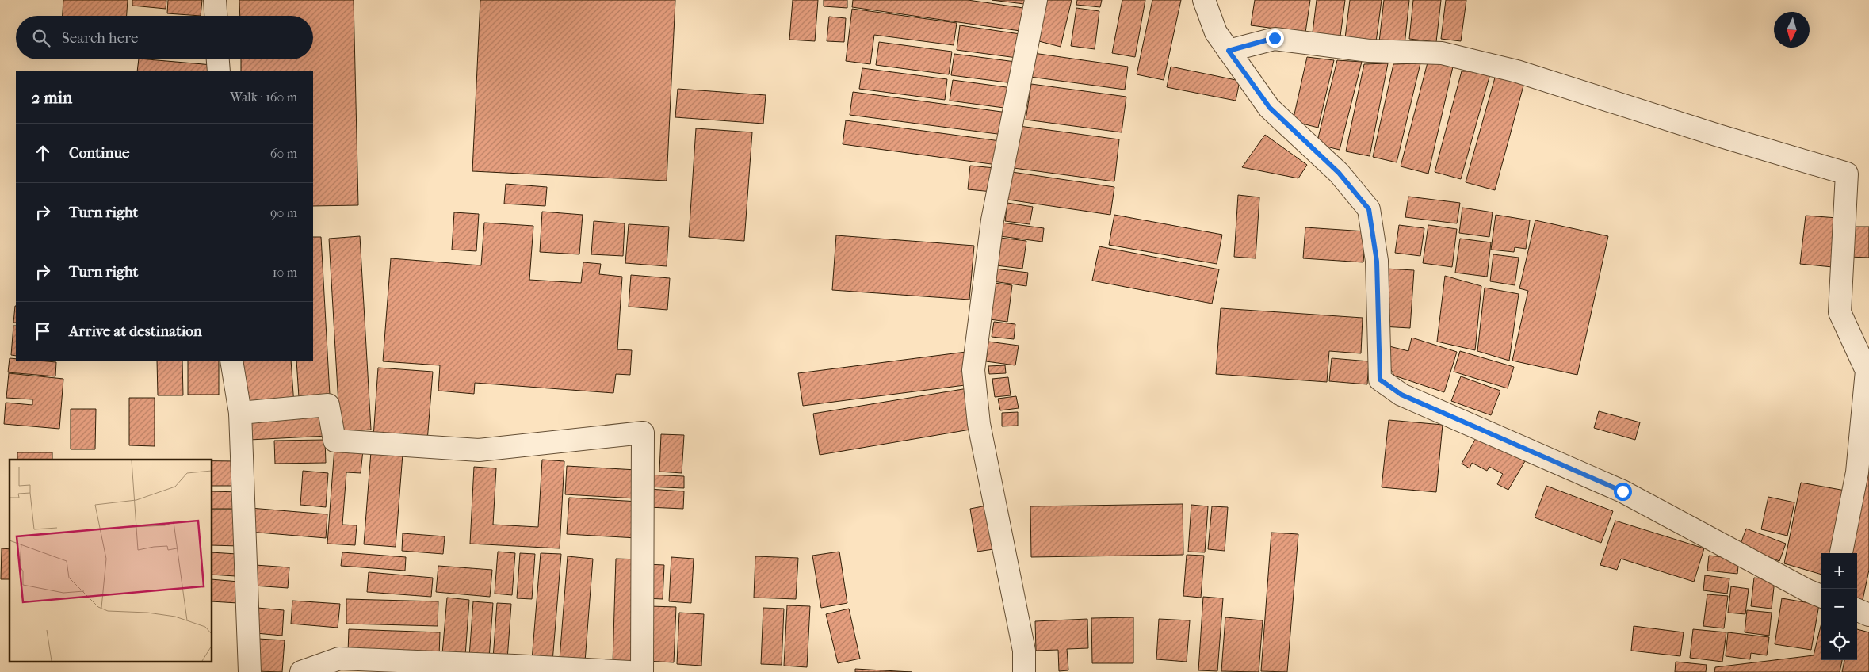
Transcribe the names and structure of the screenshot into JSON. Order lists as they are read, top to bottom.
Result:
{
  "north": "bottom",
  "page": {
    "search": "Search here",
    "heading": ["2 min", "Walk · 160 m"],
    "list": [
      ["Continue", "60 m"],
      ["Turn right", "90 m"],
      ["Turn right", "10 m"],
      "Arrive at destination"
    ],
    "map_buttons": ["+", "−"]
  }
}
